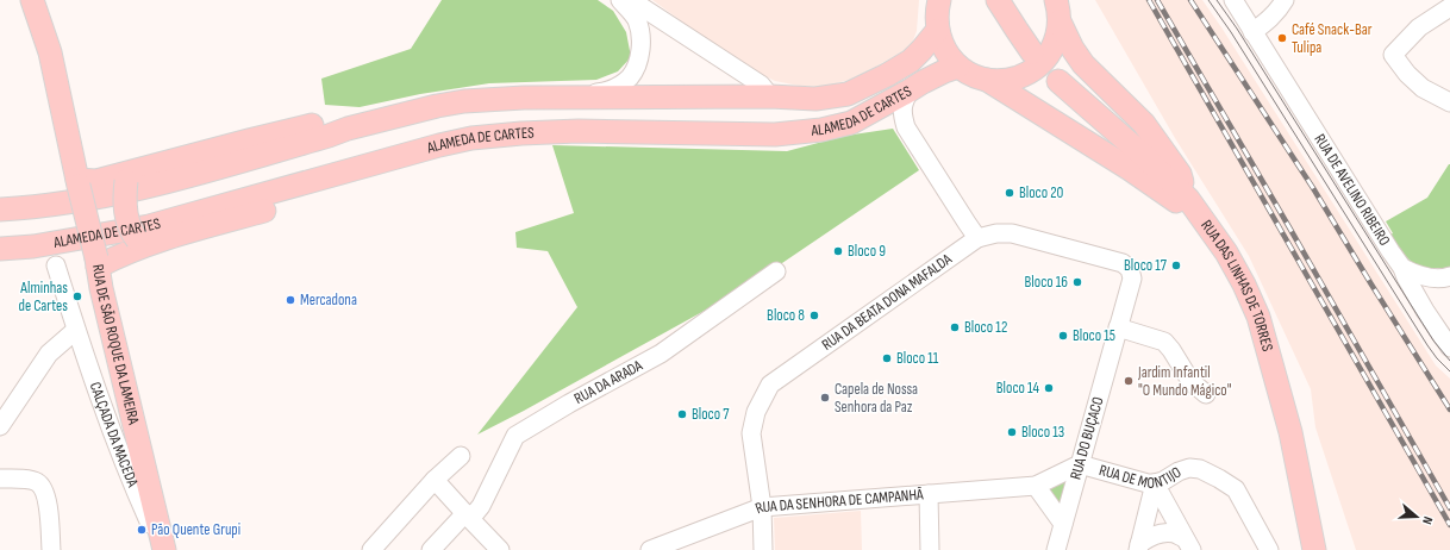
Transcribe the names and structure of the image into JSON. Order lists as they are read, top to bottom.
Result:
{
  "streets": {
    "main road": ["ALAMEDA DE CARTES", "RUA DAS LINHAS DE TORRES", "RUA DE SÃO ROQUE DA LAMEIRA"],
    "street": [
      "RUA DE AVELINO RIBEIRO",
      "RUA DA BEATA DONA MAFALDA",
      "RUA DA ARADA",
      "CALÇADA DA MACEDA",
      "RUA DO BUÇACO",
      "RUA DE MONTIJO",
      "RUA DA SENHORA DE CAMPANHÃ"
    ]
  },
  "crossings": [
    ["RUA DA BEATA DONA MAFALDA", "RUA DO BUÇACO"],
    ["RUA DA BEATA DONA MAFALDA", "RUA DA SENHORA DE CAMPANHÃ"],
    ["RUA DE SÃO ROQUE DA LAMEIRA", "CALÇADA DA MACEDA"],
    ["RUA DO BUÇACO", "RUA DE MONTIJO"],
    ["RUA DO BUÇACO", "RUA DA SENHORA DE CAMPANHÃ"],
    ["RUA DE MONTIJO", "RUA DA SENHORA DE CAMPANHÃ"]
  ],
  "places": [
    "Café Snack-Bar Tulipa",
    "Bloco 20",
    "Bloco 9",
    "Bloco 17",
    "Bloco 16",
    "Alminhas de Cartes",
    "Mercadona",
    "Bloco 8",
    "Bloco 12",
    "Bloco 15",
    "Bloco 11",
    "Jardim Infantil \"O Mundo Mágico\"",
    "Bloco 14",
    "Capela de Nossa Senhora da Paz",
    "Bloco 7",
    "Bloco 13",
    "Pão Quente Grupi"
  ],
  "north": "right"
}
